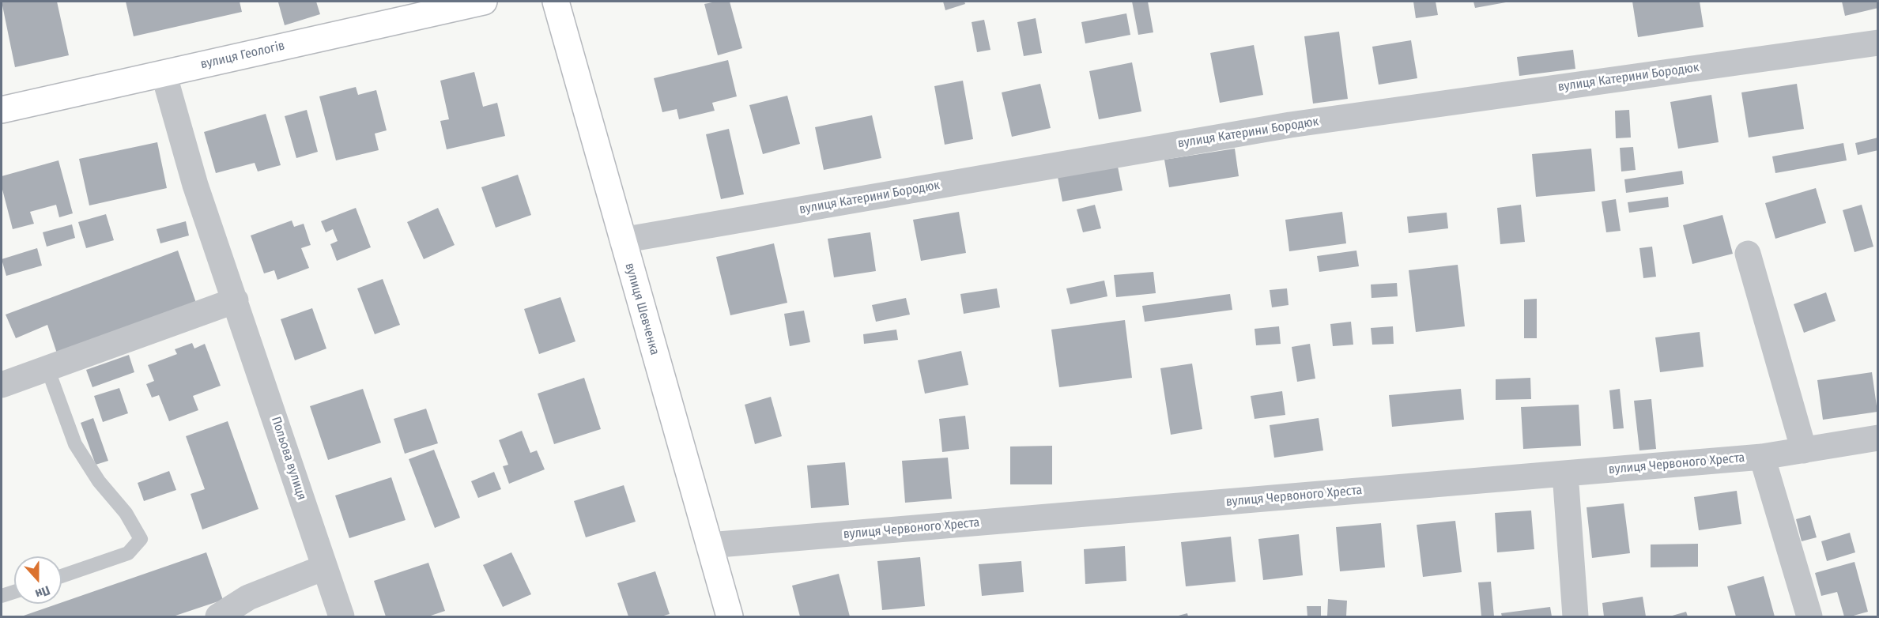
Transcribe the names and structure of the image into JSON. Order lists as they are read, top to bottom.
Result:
{
  "streets": {
    "street": [
      "вулиця Геологів",
      "вулиця Катерини Бородюк",
      "вулиця Шевченка",
      "Польова вулиця",
      "вулиця Червоного Хреста"
    ]
  },
  "crossings": [
    ["вулиця Геологів", "Польова вулиця"],
    ["вулиця Катерини Бородюк", "вулиця Шевченка"],
    ["вулиця Шевченка", "вулиця Червоного Хреста"]
  ],
  "north": "bottom"
}
